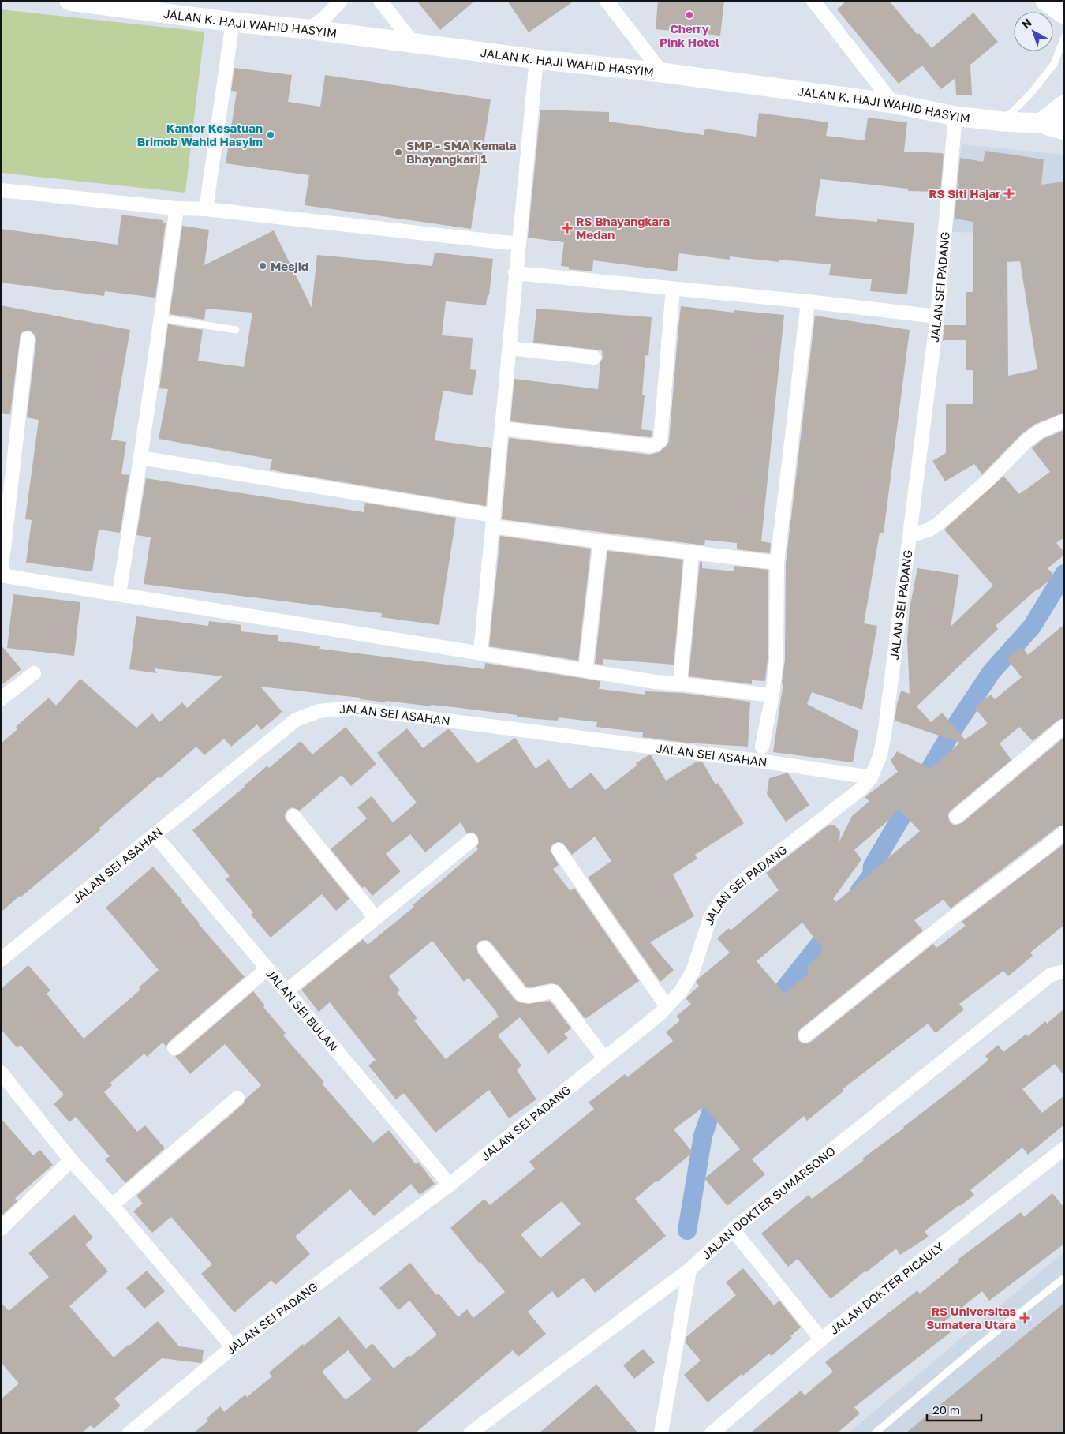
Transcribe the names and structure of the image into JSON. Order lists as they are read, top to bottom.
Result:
{
  "streets": {
    "street": [
      "JALAN K. HAJI WAHID HASYIM",
      "JALAN SEI PADANG",
      "JALAN SEI ASAHAN",
      "JALAN SEI BULAN",
      "JALAN DOKTER SUMARSONO",
      "JALAN DOKTER PICAULY"
    ]
  },
  "crossings": [
    ["JALAN K. HAJI WAHID HASYIM", "JALAN SEI PADANG"],
    ["JALAN SEI PADANG", "JALAN SEI ASAHAN"],
    ["JALAN SEI PADANG", "JALAN SEI BULAN"],
    ["JALAN SEI ASAHAN", "JALAN SEI BULAN"]
  ],
  "places": {
    "other": [
      "Cherry Pink Hotel",
      "Kantor Kesatuan Brimob Wahid Hasyim",
      "SMP - SMA Kemala Bhayangkari 1",
      "Mesjid"
    ],
    "health": ["RS Siti Hajar", "RS Bhayangkara Medan", "RS Universitas Sumatera Utara"]
  },
  "scale_bar": "20 m",
  "north": "top left"
}
